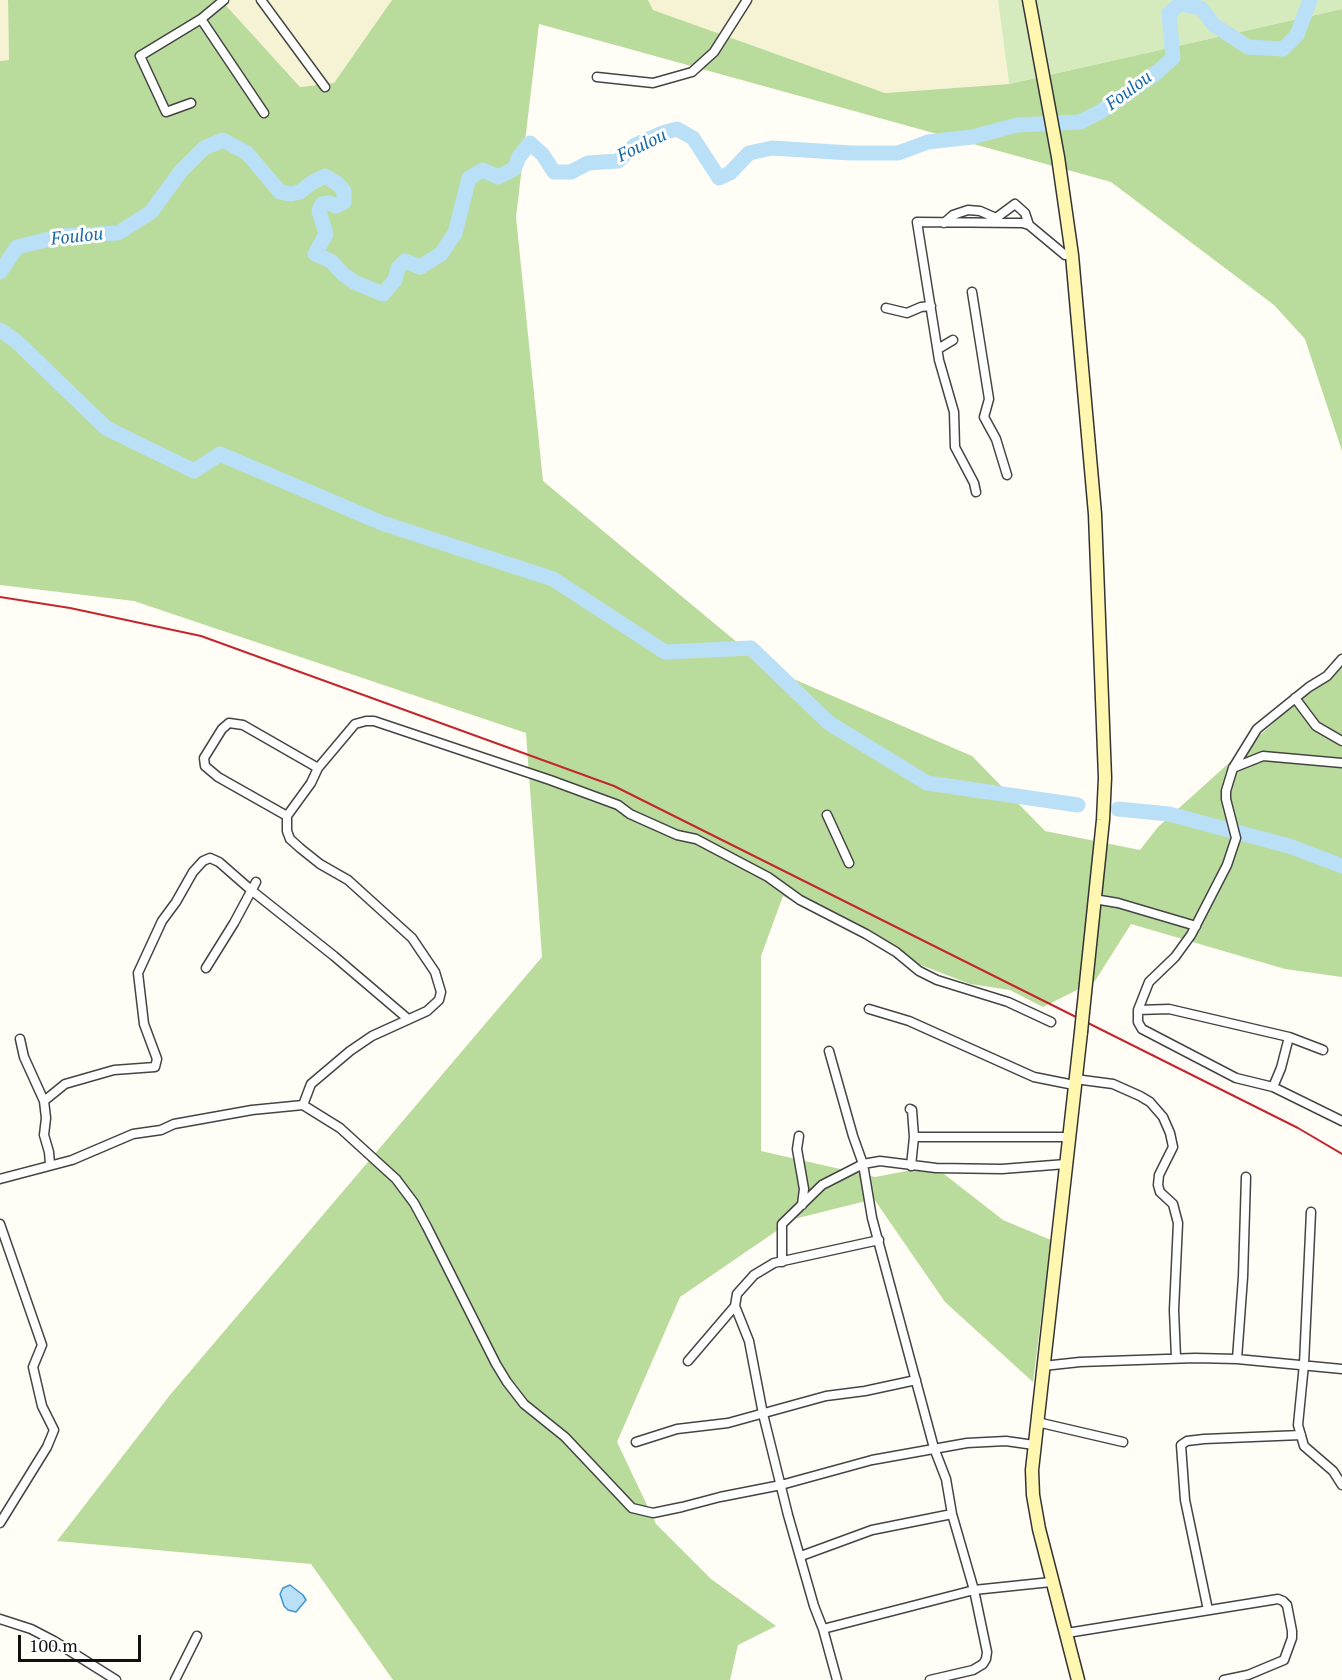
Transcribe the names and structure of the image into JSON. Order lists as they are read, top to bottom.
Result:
{
  "water": ["Foulou"],
  "scale_bar": "100 m"
}
